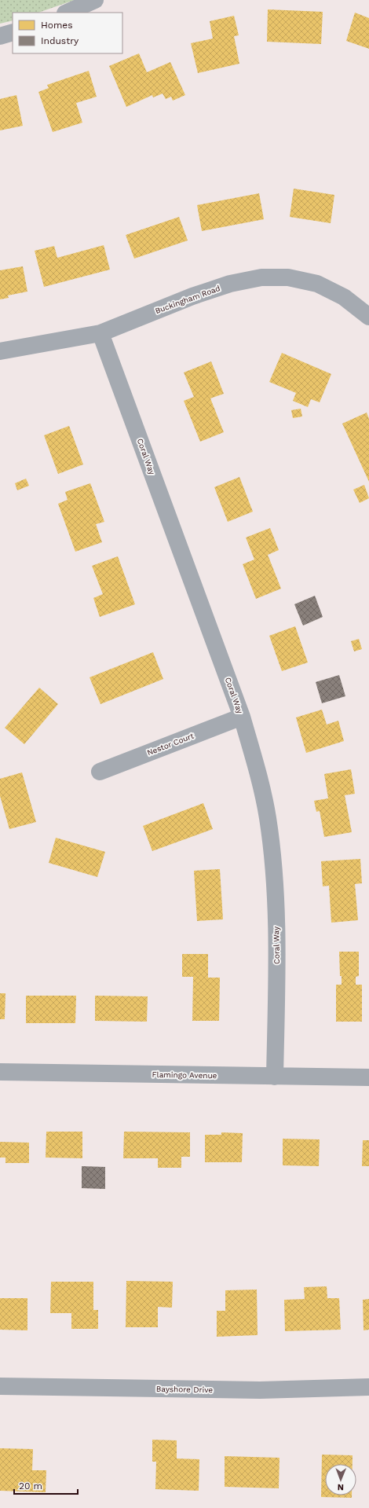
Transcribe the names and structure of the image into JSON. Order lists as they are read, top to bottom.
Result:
{
  "streets": {
    "street": [
      "Buckingham Road",
      "Coral Way",
      "Nestor Court",
      "Flamingo Avenue",
      "Bayshore Drive"
    ]
  },
  "crossings": [
    ["Buckingham Road", "Coral Way"],
    ["Coral Way", "Nestor Court"],
    ["Coral Way", "Flamingo Avenue"]
  ],
  "legend": ["Homes", "Industry"],
  "scale_bar": "20 m",
  "north": "bottom"
}
